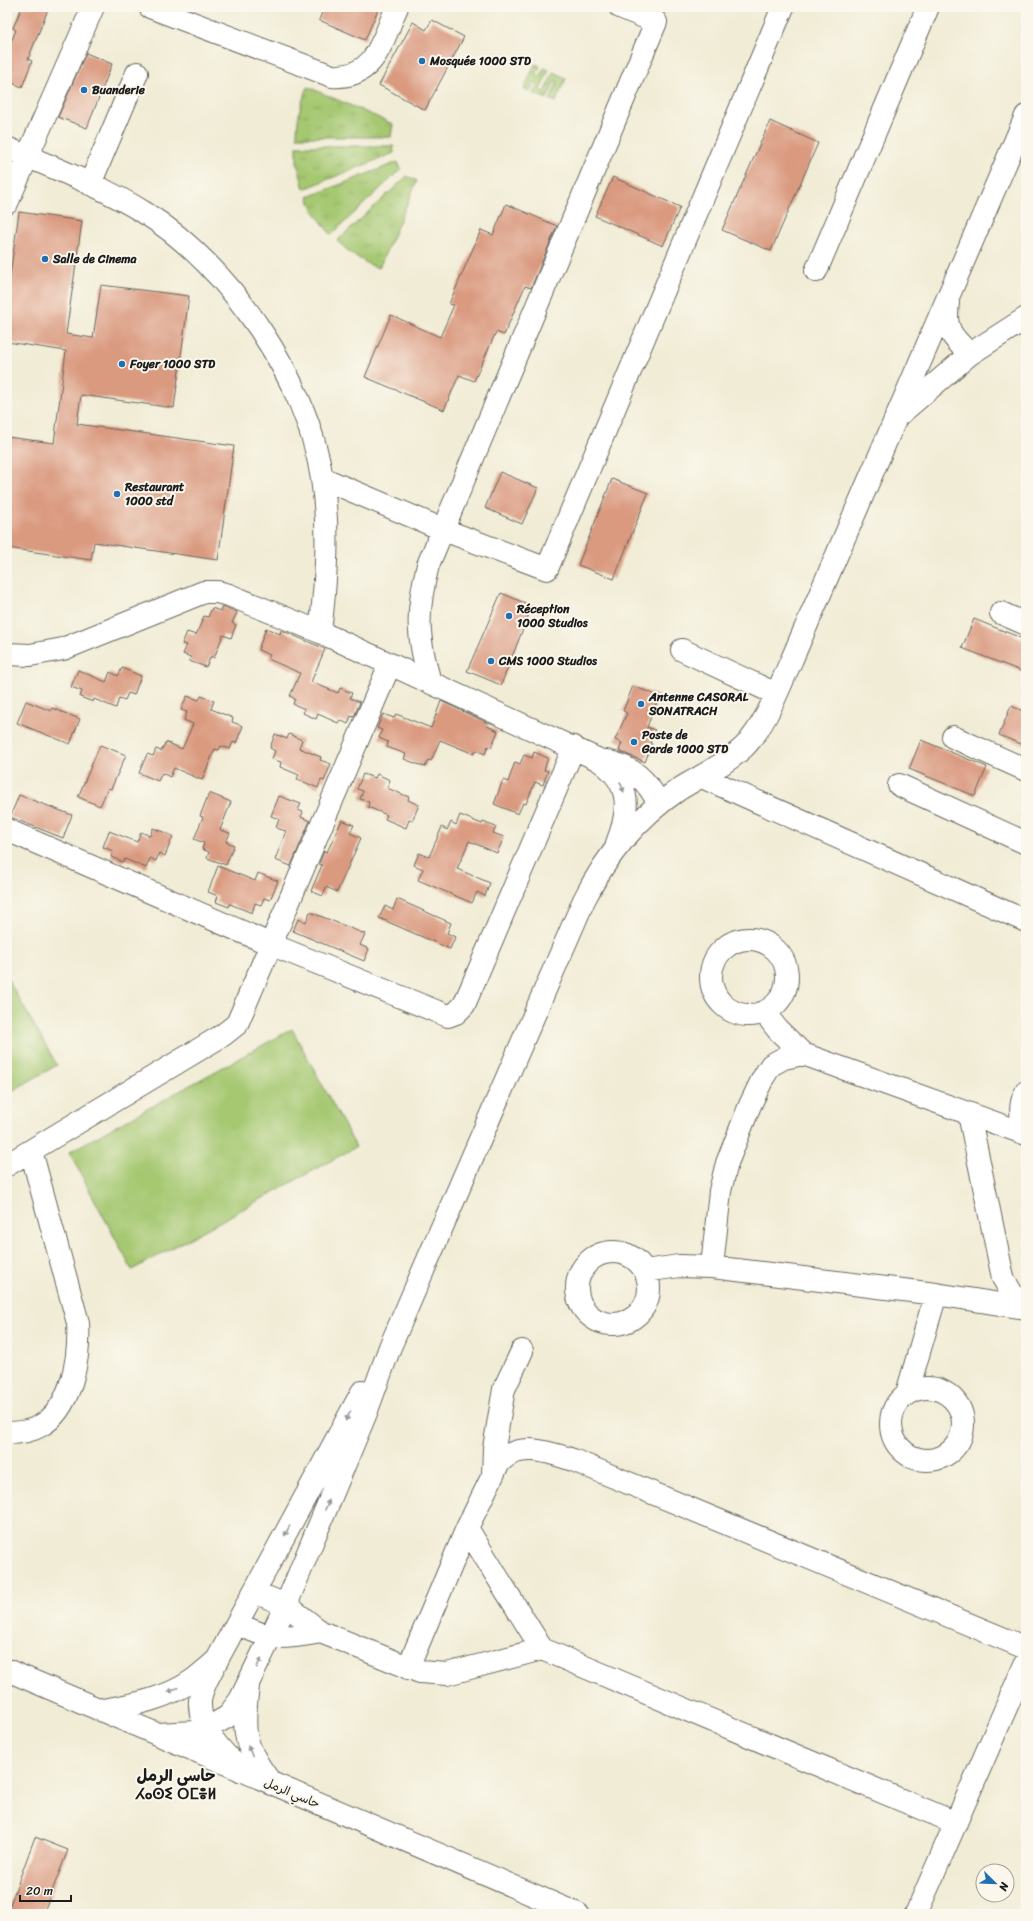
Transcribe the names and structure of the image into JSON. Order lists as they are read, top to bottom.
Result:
{
  "streets": {
    "street": ["حاسي الرمل"]
  },
  "districts": ["حاسي الرمل ⵃⴰⵙⵉ ⵔⵎⴻⵍ"],
  "places": [
    "Mosquée 1000 STD",
    "Buanderie",
    "Salle de Cinema",
    "Foyer 1000 STD",
    "Restaurant 1000 std",
    "Réception 1000 Studios",
    "CMS 1000 Studios",
    "Antenne CASORAL SONATRACH",
    "Poste de Garde 1000 STD"
  ],
  "scale_bar": "20 m",
  "north": "bottom right"
}
